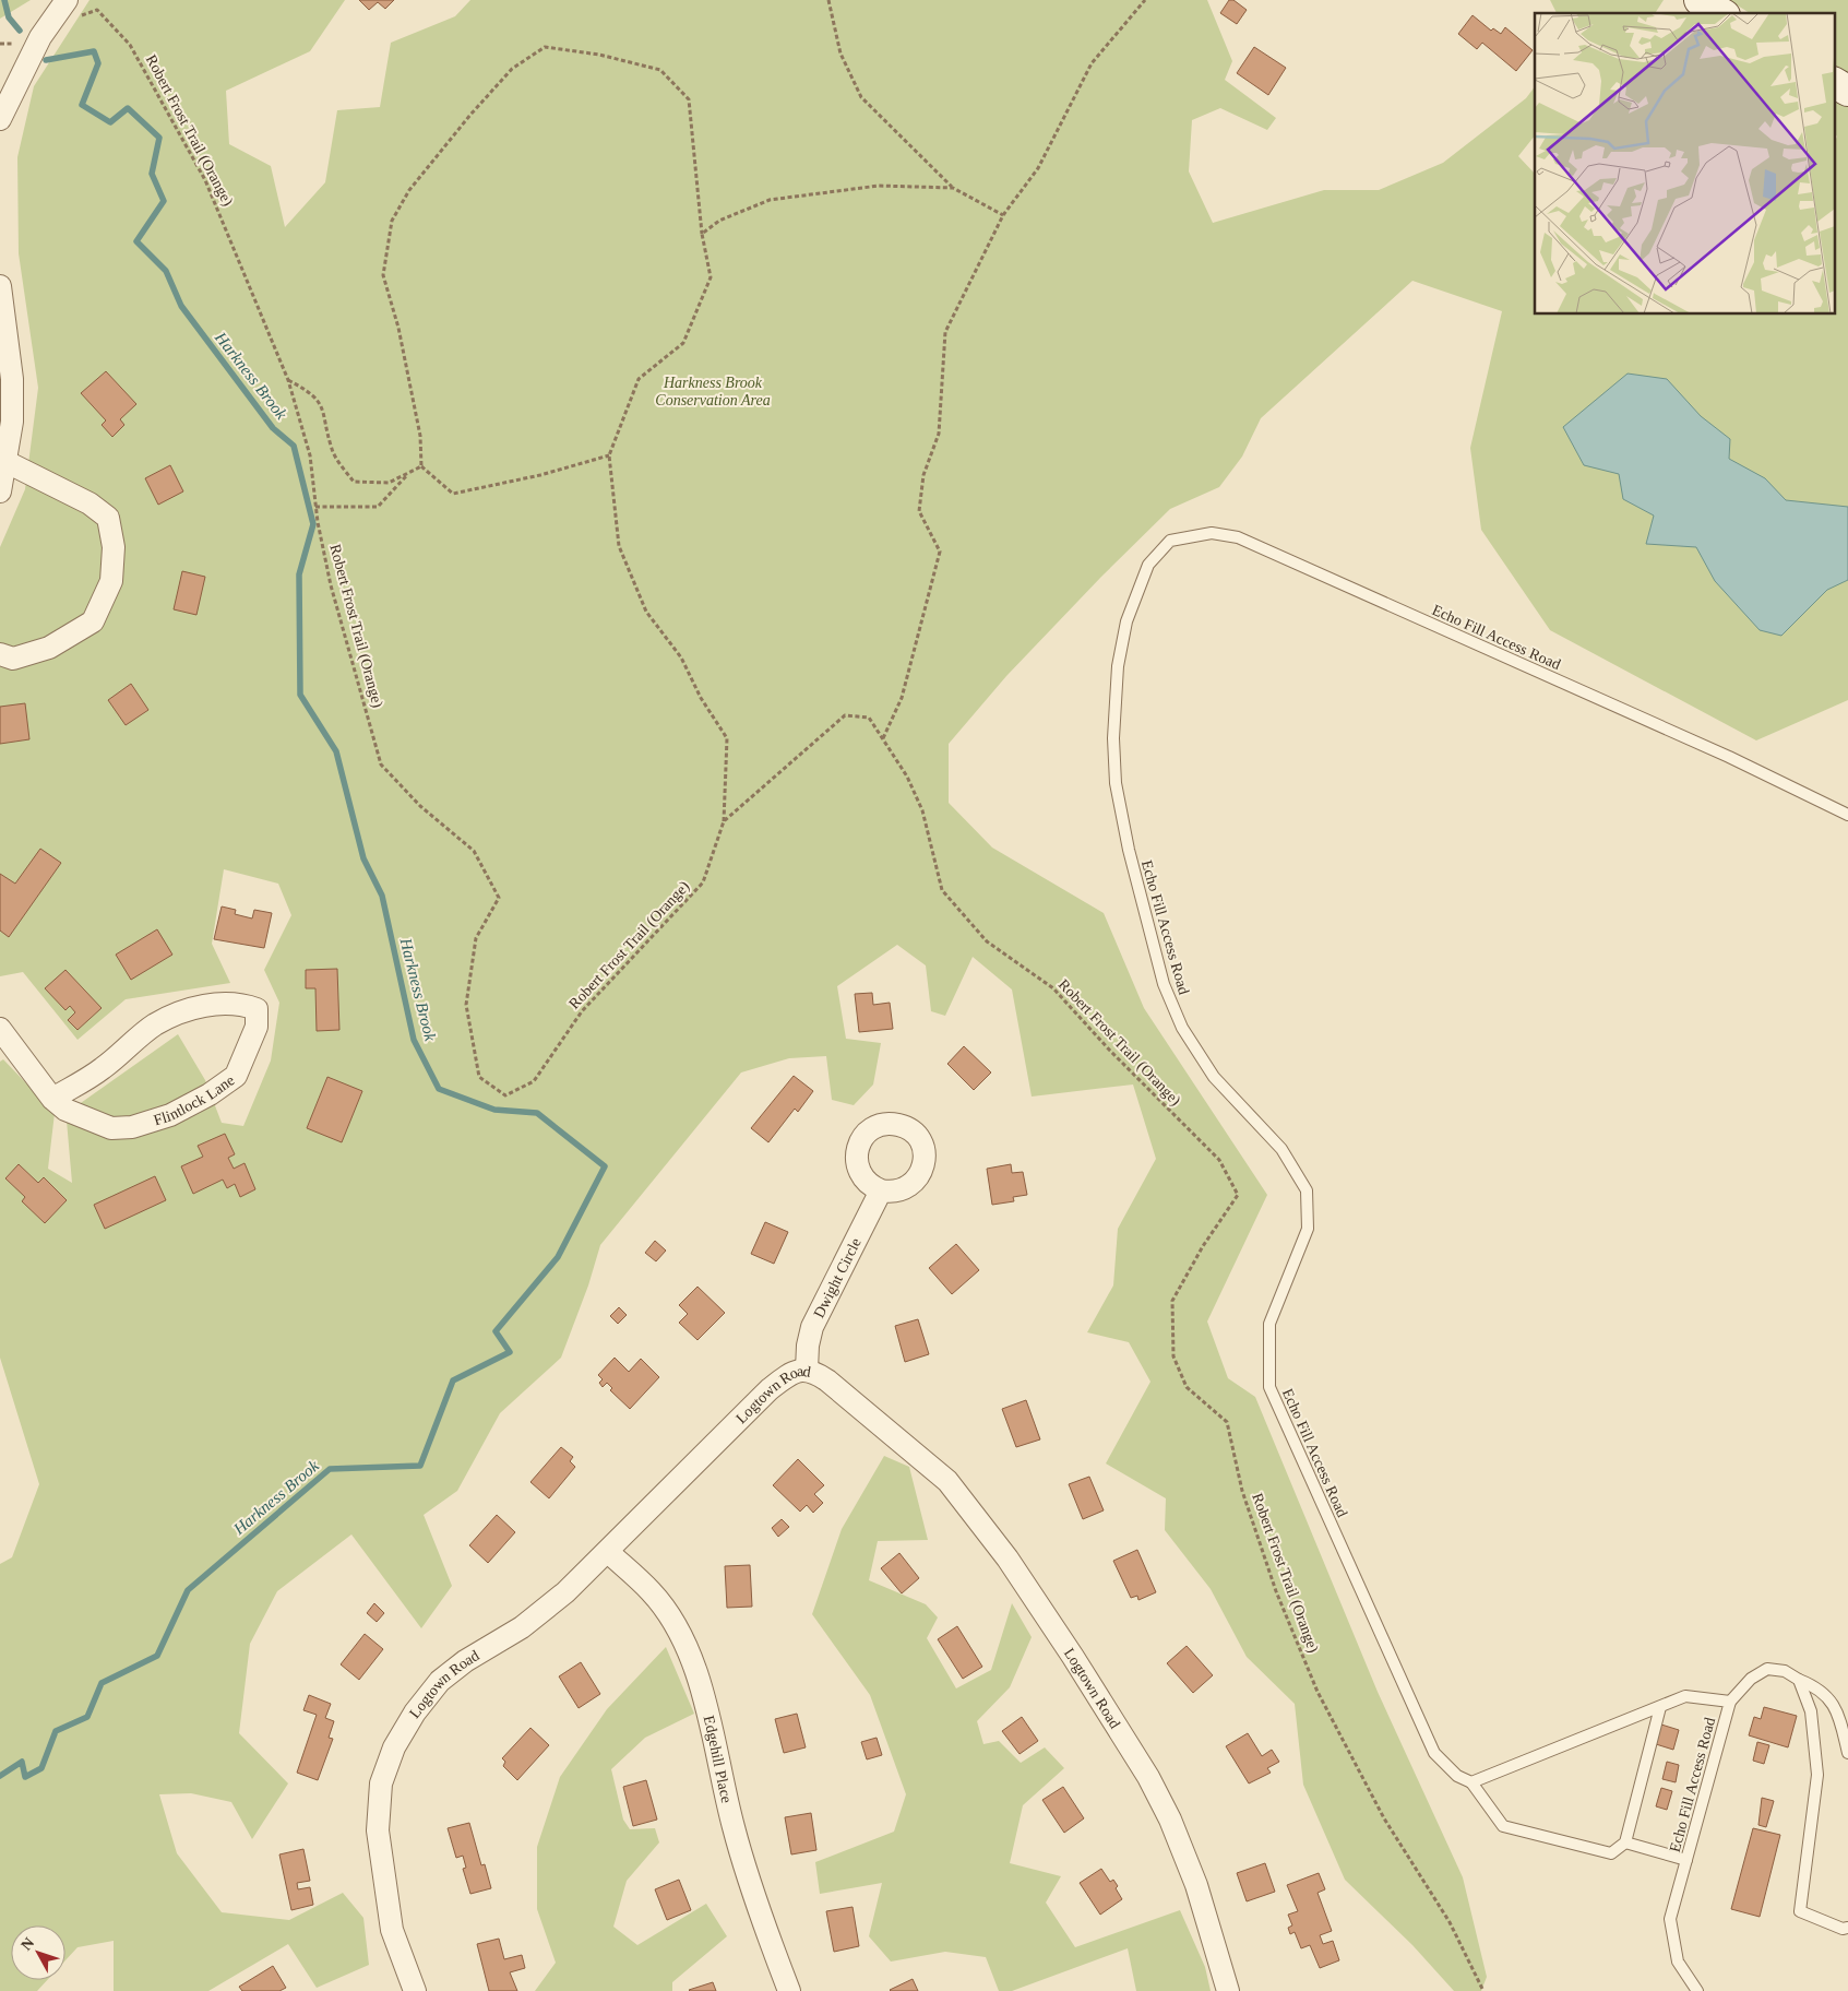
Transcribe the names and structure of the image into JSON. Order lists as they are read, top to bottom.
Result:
{
  "streets": {
    "street": [
      "Flintlock Lane",
      "Dwight Circle",
      "Logtown Road",
      "Edgehill Place"
    ],
    "lane": ["Echo Fill Access Road"],
    "path": ["Robert Frost Trail (Orange)"]
  },
  "crossings": [
    ["Dwight Circle", "Logtown Road"],
    ["Logtown Road", "Edgehill Place"]
  ],
  "water": ["Harkness Brook"],
  "parks": ["Harkness Brook Conservation Area"],
  "north": "top left"
}
